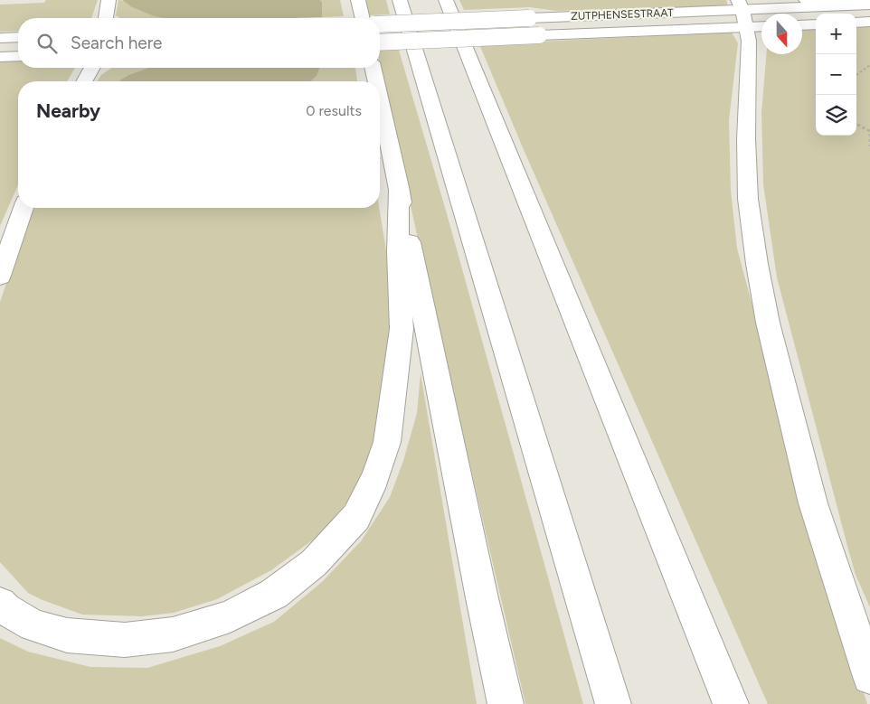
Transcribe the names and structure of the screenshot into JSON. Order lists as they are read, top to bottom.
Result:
{
  "streets": {
    "main road": ["ZUTPHENSESTRAAT"]
  },
  "north": "bottom",
  "page": {
    "map_buttons": ["+", "−"],
    "search": "Search here",
    "heading": ["Nearby", "0 results"]
  }
}
